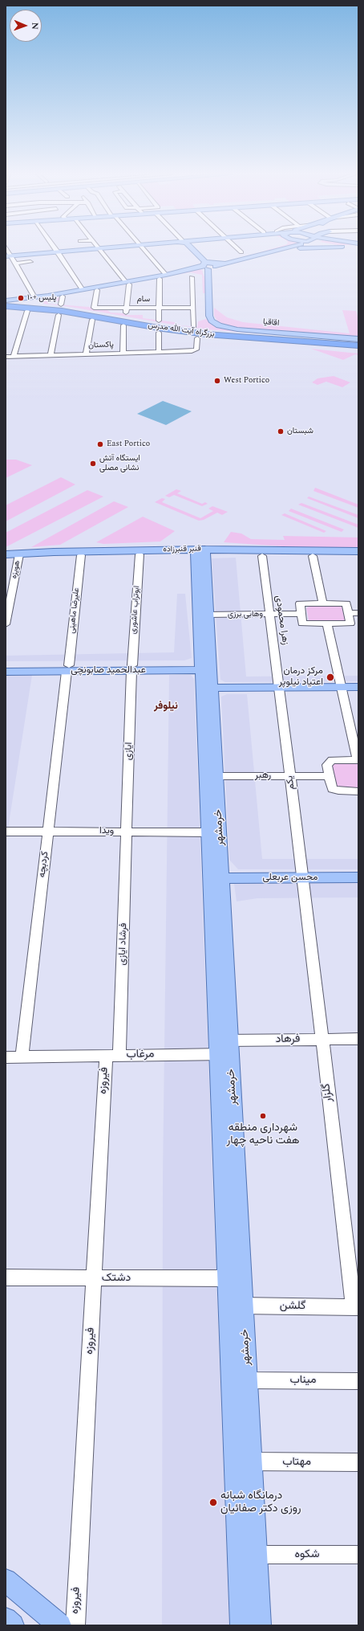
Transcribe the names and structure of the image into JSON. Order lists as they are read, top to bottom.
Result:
{
  "streets": {
    "highway": ["بزرگراه آیت الله مدرس"],
    "main road": [
      "اقاقیا",
      "قنبر قنبرزاده",
      "عبدالحمید صابونچی",
      "خرمشهر",
      "محسن عربعلی"
    ],
    "street": [
      "پاکستان",
      "هویزه",
      "ابوتراب عاشوری",
      "علیرضا ماهینی",
      "وهابی برزی",
      "زهرا محمودی",
      "ایازی",
      "رهبر",
      "یکم",
      "ویدا",
      "کردبچه",
      "فرشاد ایازی",
      "فرهاد",
      "مرغاب",
      "فیروزه",
      "گلزار",
      "دشتک",
      "گلشن",
      "میناب",
      "مهتاب",
      "شکوه"
    ]
  },
  "crossings": [
    ["قنبر قنبرزاده", "هویزه"],
    ["قنبر قنبرزاده", "ابوتراب عاشوری"],
    ["قنبر قنبرزاده", "علیرضا ماهینی"],
    ["قنبر قنبرزاده", "زهرا محمودی"],
    ["قنبر قنبرزاده", "خرمشهر"],
    ["ابوتراب عاشوری", "عبدالحمید صابونچی"],
    ["ابوتراب عاشوری", "ایازی"],
    ["علیرضا ماهینی", "عبدالحمید صابونچی"],
    ["علیرضا ماهینی", "کردبچه"],
    ["وهابی برزی", "زهرا محمودی"],
    ["وهابی برزی", "خرمشهر"],
    ["زهرا محمودی", "یکم"],
    ["عبدالحمید صابونچی", "ایازی"],
    ["عبدالحمید صابونچی", "خرمشهر"],
    ["عبدالحمید صابونچی", "کردبچه"],
    ["ایازی", "ویدا"],
    ["ایازی", "فرشاد ایازی"],
    ["رهبر", "یکم"],
    ["رهبر", "خرمشهر"],
    ["یکم", "محسن عربعلی"],
    ["یکم", "گلزار"],
    ["خرمشهر", "ویدا"],
    ["خرمشهر", "محسن عربعلی"],
    ["خرمشهر", "فرهاد"],
    ["خرمشهر", "مرغاب"],
    ["خرمشهر", "دشتک"],
    ["خرمشهر", "گلشن"],
    ["خرمشهر", "میناب"],
    ["خرمشهر", "مهتاب"],
    ["خرمشهر", "شکوه"],
    ["ویدا", "کردبچه"],
    ["ویدا", "فرشاد ایازی"],
    ["کردبچه", "مرغاب"],
    ["محسن عربعلی", "گلزار"],
    ["فرشاد ایازی", "مرغاب"],
    ["فرشاد ایازی", "فیروزه"],
    ["فرهاد", "مرغاب"],
    ["فرهاد", "گلزار"],
    ["مرغاب", "فیروزه"],
    ["فیروزه", "دشتک"],
    ["گلزار", "گلشن"]
  ],
  "districts": ["نیلوفر"],
  "places": [
    "پلیس +۱٠",
    "West Portico",
    "شبستان",
    "East Portico",
    "ایستگاه آتش نشانی مصلی",
    "مرکز درمان اعتیاد نیلوپر",
    "شهرداری منطقه هفت ناحیه چهار",
    "درمانگاه شبانه روزی دکتر صفائیان"
  ],
  "north": "right"
}
